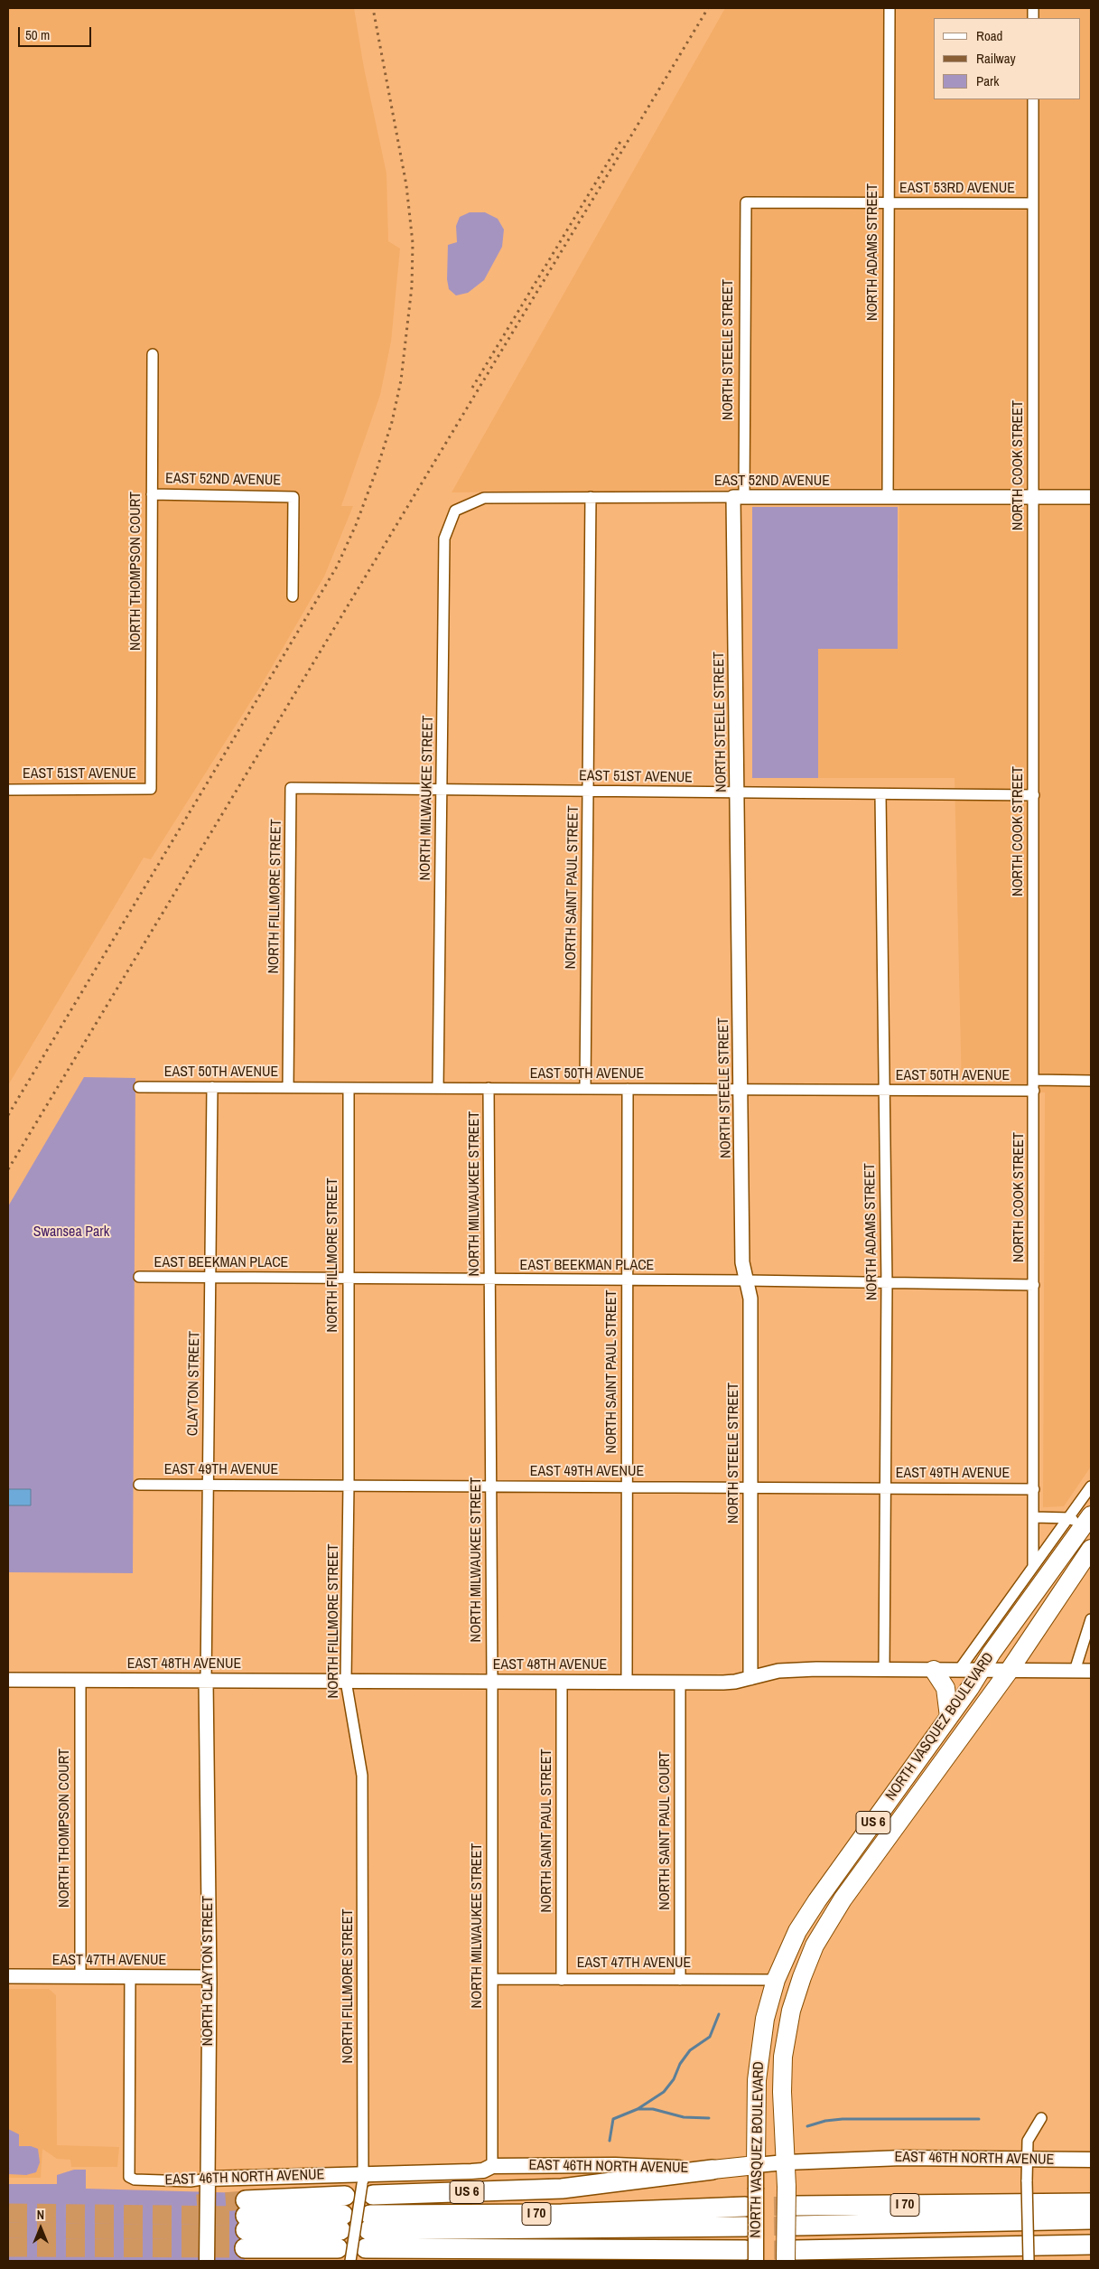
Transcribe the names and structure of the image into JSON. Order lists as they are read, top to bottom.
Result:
{
  "streets": {
    "highway": [
      "NORTH VASQUEZ BOULEVARD",
      "US 6",
      "EAST 46TH NORTH AVENUE",
      "I 70"
    ],
    "main road": ["NORTH CLAYTON STREET"],
    "street": [
      "EAST 53RD AVENUE",
      "NORTH ADAMS STREET",
      "NORTH STEELE STREET",
      "NORTH COOK STREET",
      "EAST 52ND AVENUE",
      "NORTH THOMPSON COURT",
      "EAST 51ST AVENUE",
      "NORTH MILWAUKEE STREET",
      "NORTH SAINT PAUL STREET",
      "NORTH FILLMORE STREET",
      "EAST 50TH AVENUE",
      "EAST BEEKMAN PLACE",
      "CLAYTON STREET",
      "EAST 49TH AVENUE",
      "EAST 48TH AVENUE",
      "NORTH SAINT PAUL COURT",
      "EAST 47TH AVENUE"
    ]
  },
  "crossings": [
    ["EAST 53RD AVENUE", "NORTH ADAMS STREET"],
    ["EAST 53RD AVENUE", "NORTH STEELE STREET"],
    ["EAST 53RD AVENUE", "NORTH COOK STREET"],
    ["NORTH ADAMS STREET", "EAST 52ND AVENUE"],
    ["NORTH ADAMS STREET", "EAST 51ST AVENUE"],
    ["NORTH ADAMS STREET", "EAST 50TH AVENUE"],
    ["NORTH ADAMS STREET", "EAST BEEKMAN PLACE"],
    ["NORTH ADAMS STREET", "EAST 49TH AVENUE"],
    ["NORTH ADAMS STREET", "EAST 48TH AVENUE"],
    ["NORTH STEELE STREET", "EAST 52ND AVENUE"],
    ["NORTH STEELE STREET", "EAST 51ST AVENUE"],
    ["NORTH STEELE STREET", "EAST 50TH AVENUE"],
    ["NORTH STEELE STREET", "EAST BEEKMAN PLACE"],
    ["NORTH STEELE STREET", "EAST 49TH AVENUE"],
    ["NORTH STEELE STREET", "EAST 48TH AVENUE"],
    ["NORTH COOK STREET", "EAST 52ND AVENUE"],
    ["NORTH COOK STREET", "EAST 51ST AVENUE"],
    ["NORTH COOK STREET", "EAST 50TH AVENUE"],
    ["NORTH COOK STREET", "EAST BEEKMAN PLACE"],
    ["NORTH COOK STREET", "EAST 49TH AVENUE"],
    ["EAST 52ND AVENUE", "NORTH THOMPSON COURT"],
    ["EAST 52ND AVENUE", "NORTH MILWAUKEE STREET"],
    ["EAST 52ND AVENUE", "NORTH SAINT PAUL STREET"],
    ["NORTH THOMPSON COURT", "EAST 51ST AVENUE"],
    ["NORTH THOMPSON COURT", "EAST 48TH AVENUE"],
    ["NORTH THOMPSON COURT", "EAST 47TH AVENUE"],
    ["EAST 51ST AVENUE", "NORTH MILWAUKEE STREET"],
    ["EAST 51ST AVENUE", "NORTH SAINT PAUL STREET"],
    ["EAST 51ST AVENUE", "NORTH FILLMORE STREET"],
    ["NORTH MILWAUKEE STREET", "EAST 50TH AVENUE"],
    ["NORTH MILWAUKEE STREET", "EAST BEEKMAN PLACE"],
    ["NORTH MILWAUKEE STREET", "EAST 49TH AVENUE"],
    ["NORTH MILWAUKEE STREET", "EAST 48TH AVENUE"],
    ["NORTH MILWAUKEE STREET", "EAST 47TH AVENUE"],
    ["NORTH MILWAUKEE STREET", "EAST 46TH NORTH AVENUE"],
    ["NORTH SAINT PAUL STREET", "EAST 50TH AVENUE"],
    ["NORTH SAINT PAUL STREET", "EAST BEEKMAN PLACE"],
    ["NORTH SAINT PAUL STREET", "EAST 49TH AVENUE"],
    ["NORTH SAINT PAUL STREET", "EAST 48TH AVENUE"],
    ["NORTH SAINT PAUL STREET", "EAST 47TH AVENUE"],
    ["NORTH FILLMORE STREET", "EAST 50TH AVENUE"],
    ["NORTH FILLMORE STREET", "EAST BEEKMAN PLACE"],
    ["NORTH FILLMORE STREET", "EAST 49TH AVENUE"],
    ["NORTH FILLMORE STREET", "EAST 48TH AVENUE"],
    ["NORTH FILLMORE STREET", "US 6"],
    ["NORTH FILLMORE STREET", "EAST 46TH NORTH AVENUE"],
    ["EAST 50TH AVENUE", "CLAYTON STREET"],
    ["EAST BEEKMAN PLACE", "CLAYTON STREET"],
    ["CLAYTON STREET", "EAST 49TH AVENUE"],
    ["CLAYTON STREET", "EAST 48TH AVENUE"],
    ["CLAYTON STREET", "NORTH CLAYTON STREET"],
    ["EAST 48TH AVENUE", "NORTH VASQUEZ BOULEVARD"],
    ["EAST 48TH AVENUE", "NORTH SAINT PAUL COURT"],
    ["EAST 48TH AVENUE", "NORTH CLAYTON STREET"],
    ["NORTH VASQUEZ BOULEVARD", "EAST 47TH AVENUE"],
    ["NORTH VASQUEZ BOULEVARD", "EAST 46TH NORTH AVENUE"],
    ["US 6", "EAST 46TH NORTH AVENUE"],
    ["NORTH SAINT PAUL COURT", "EAST 47TH AVENUE"],
    ["EAST 47TH AVENUE", "NORTH CLAYTON STREET"],
    ["EAST 47TH AVENUE", "EAST 46TH NORTH AVENUE"],
    ["NORTH CLAYTON STREET", "EAST 46TH NORTH AVENUE"]
  ],
  "parks": ["Swansea Park"],
  "legend": ["Road", "Railway", "Park"],
  "scale_bar": "50 m",
  "north": "top"
}
